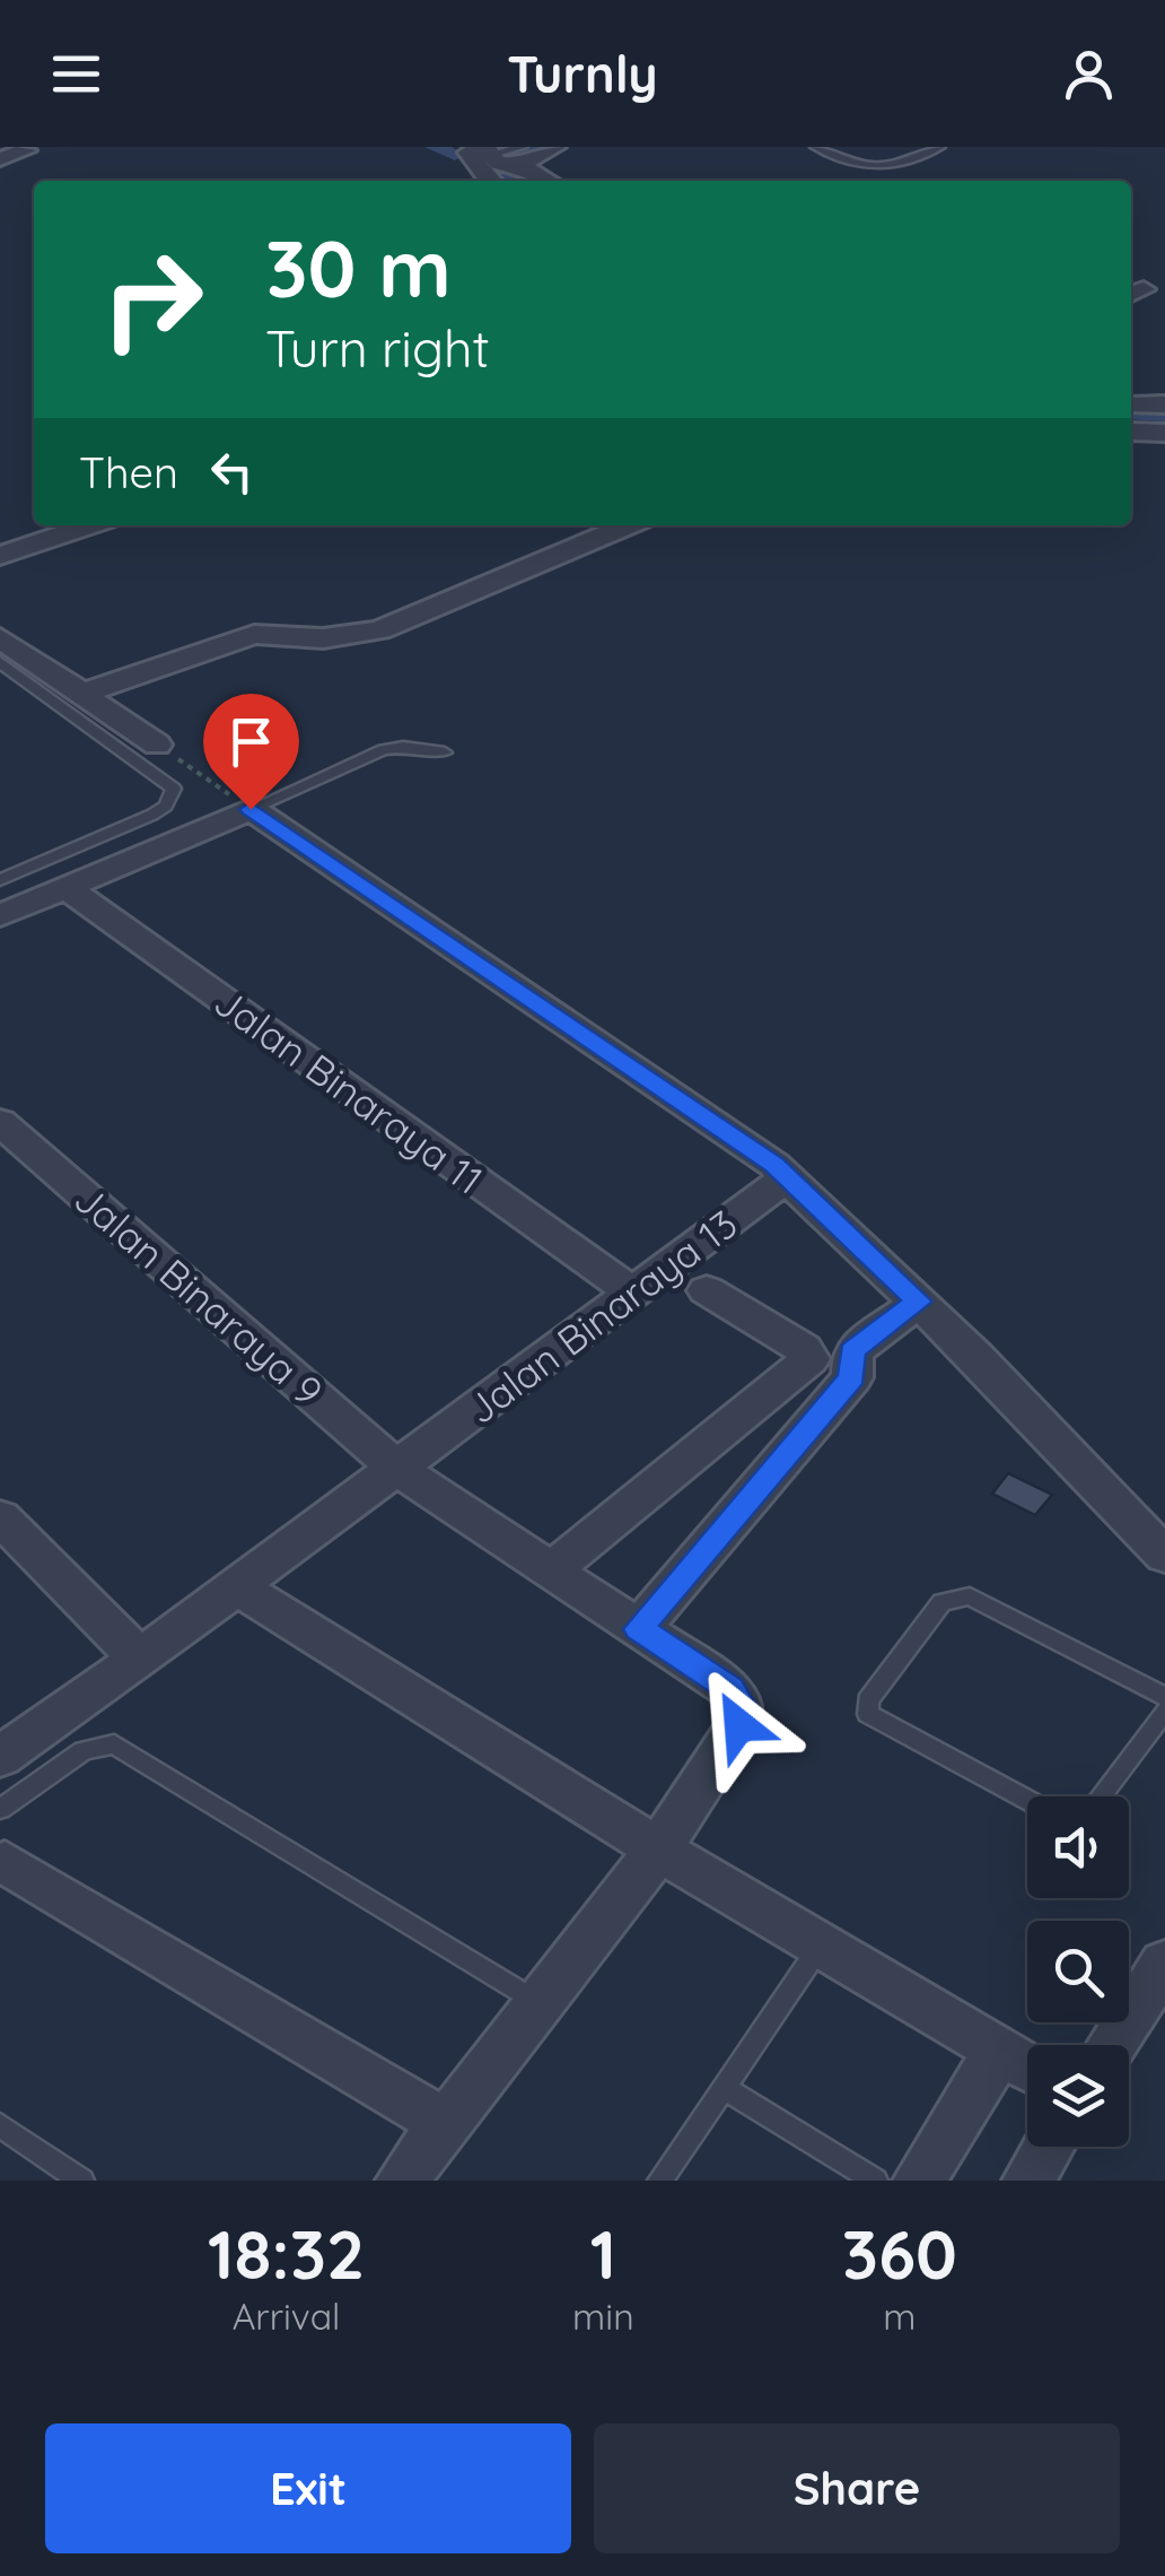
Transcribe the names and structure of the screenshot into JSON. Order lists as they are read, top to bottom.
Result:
{
  "streets": {
    "street": ["Jalan Binaraya 11", "Jalan Binaraya 9", "Jalan Binaraya 13"]
  },
  "crossings": [
    ["Jalan Binaraya 11", "Jalan Binaraya 13"],
    ["Jalan Binaraya 9", "Jalan Binaraya 13"]
  ],
  "page": {
    "header": "Turnly",
    "turn": ["30 m", "Turn right"],
    "then": "Then",
    "eta": [
      "18:32",
      "Arrival",
      "1",
      "min",
      "360",
      "m"
    ],
    "buttons": ["Exit", "Share"]
  }
}
